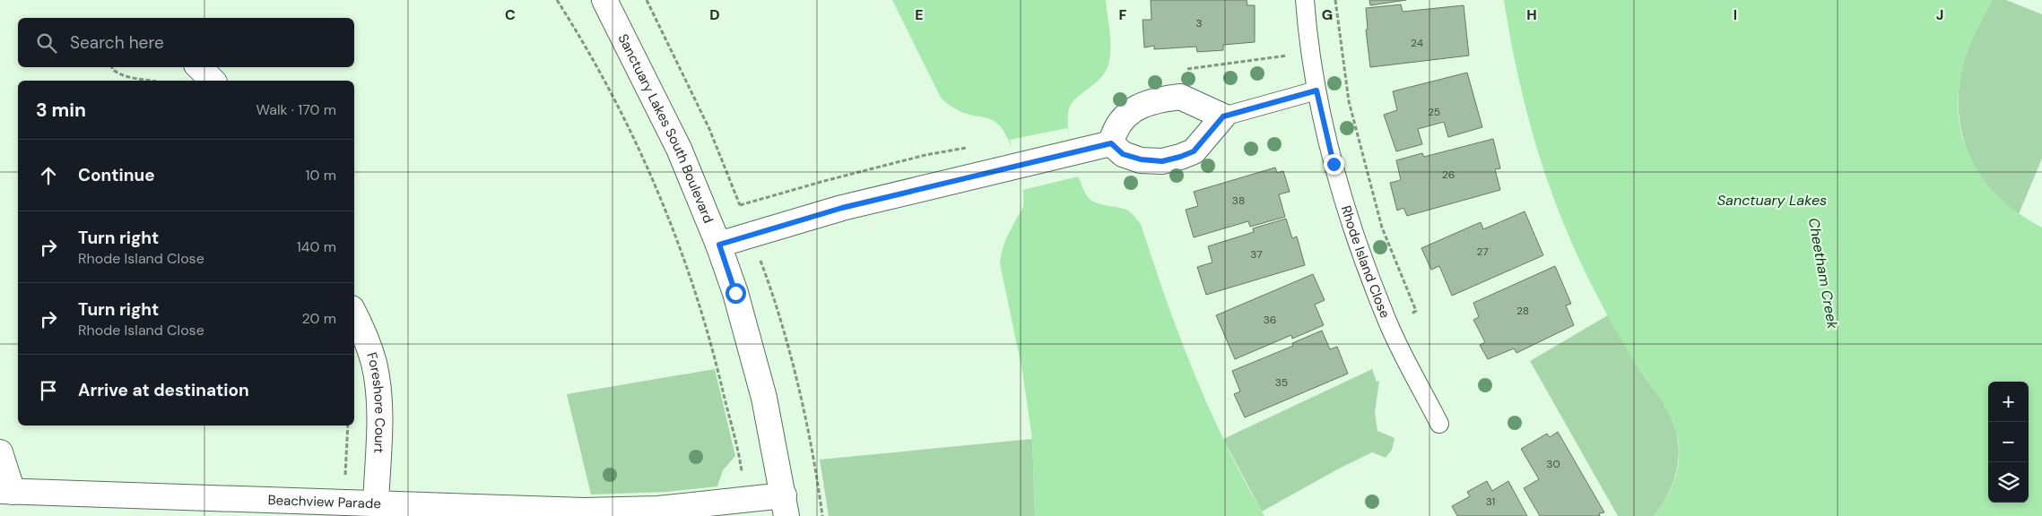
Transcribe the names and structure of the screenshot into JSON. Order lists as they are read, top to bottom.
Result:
{
  "streets": {
    "street": ["Sanctuary Lakes South Boulevard", "Foreshore Court", "Beachview Parade"],
    "lane": ["Rhode Island Close"]
  },
  "crossings": [
    ["Sanctuary Lakes South Boulevard", "Beachview Parade"],
    ["Foreshore Court", "Beachview Parade"]
  ],
  "water": ["Sanctuary Lakes", "Cheetham Creek"],
  "house_numbers": [
    "3",
    "24",
    "25",
    "26",
    "38",
    "27",
    "37",
    "28",
    "36",
    "35",
    "30",
    "31"
  ],
  "page": {
    "search": "Search here",
    "heading": ["3 min", "Walk · 170 m"],
    "list": [
      ["Continue", "10 m"],
      ["Turn right", "Rhode Island Close", "140 m"],
      ["Turn right", "Rhode Island Close", "20 m"],
      "Arrive at destination"
    ],
    "map_buttons": ["+", "−"]
  },
  "grid": {
    "columns": [
      "C",
      "D",
      "E",
      "F",
      "G",
      "H",
      "I",
      "J"
    ]
  }
}
